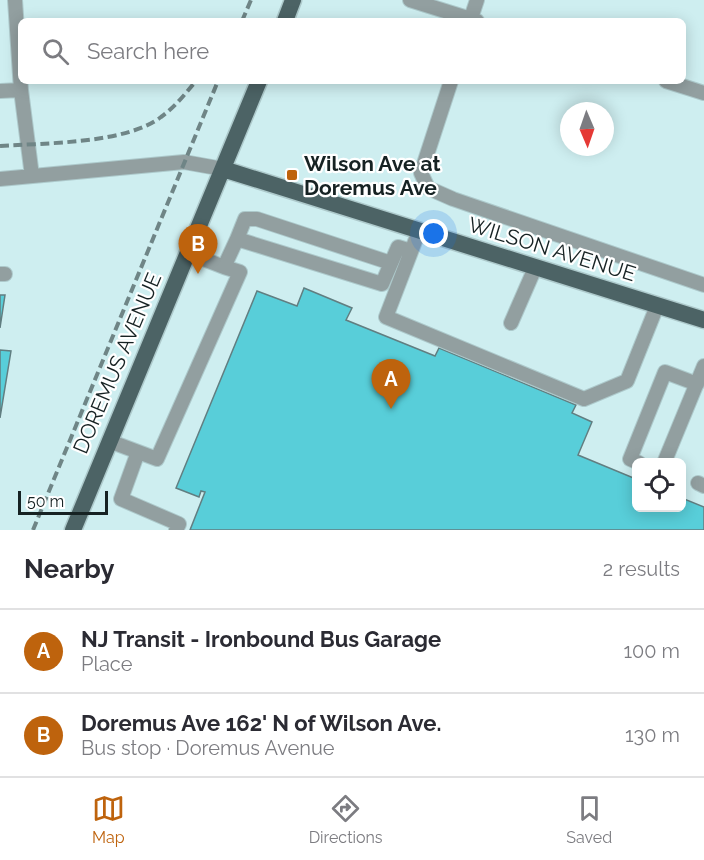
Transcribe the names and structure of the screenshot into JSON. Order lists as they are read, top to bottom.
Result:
{
  "streets": {
    "main road": ["WILSON AVENUE", "DOREMUS AVENUE"]
  },
  "crossings": [
    ["WILSON AVENUE", "DOREMUS AVENUE"]
  ],
  "places": {
    "transit": ["Wilson Ave at Doremus Ave"]
  },
  "scale_bar": "50 m",
  "north": "bottom",
  "page": {
    "search": "Search here",
    "pins": ["B", "A"],
    "scale": "50 m",
    "heading": ["Nearby", "2 results"],
    "list": [
      {
        "mark": "A",
        "name": "NJ Transit - Ironbound Bus Garage",
        "note": "Place",
        "value": "100 m"
      },
      {
        "mark": "B",
        "name": "Doremus Ave 162' N of Wilson Ave.",
        "note": "Bus stop · Doremus Avenue",
        "value": "130 m"
      }
    ],
    "nav": ["Map", "Directions", "Saved"]
  }
}
